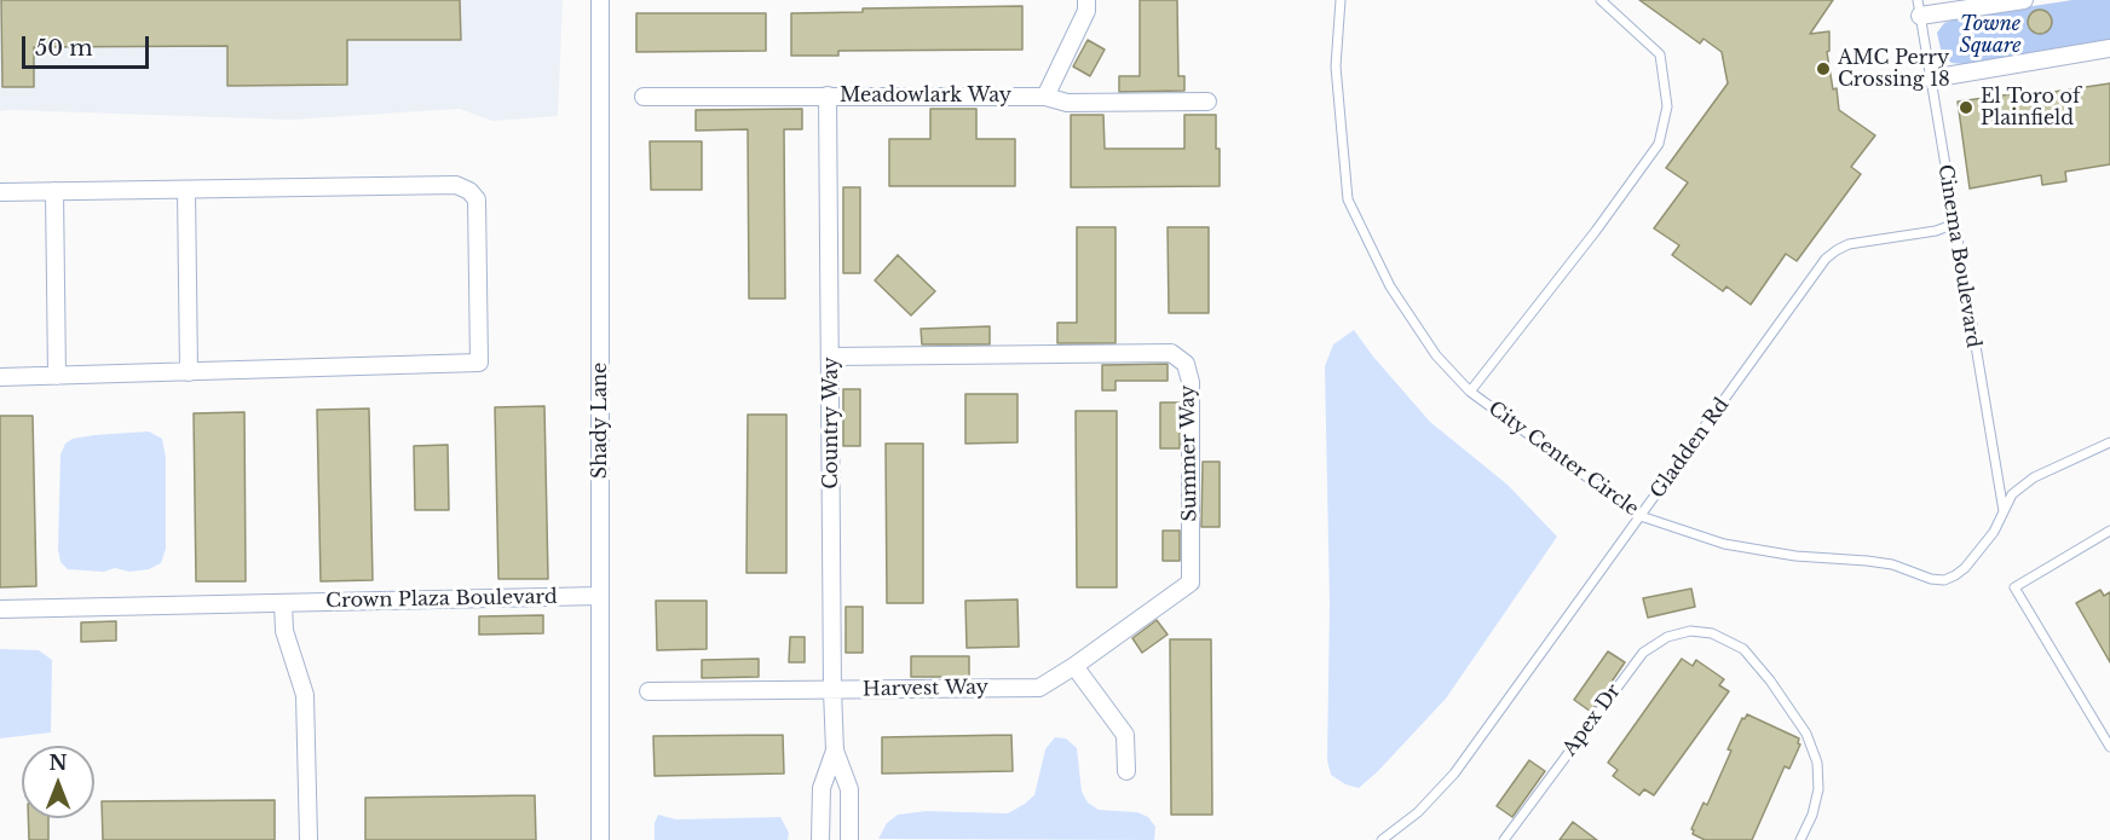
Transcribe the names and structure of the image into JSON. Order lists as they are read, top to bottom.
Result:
{
  "streets": {
    "street": [
      "Meadowlark Way",
      "Shady Lane",
      "Country Way",
      "Summer Way",
      "Crown Plaza Boulevard",
      "Harvest Way"
    ],
    "lane": [
      "Cinema Boulevard",
      "Gladden Rd",
      "City Center Circle",
      "Apex Dr"
    ]
  },
  "crossings": [
    ["Meadowlark Way", "Country Way"],
    ["Cinema Boulevard", "Gladden Rd"],
    ["Cinema Boulevard", "City Center Circle"],
    ["Shady Lane", "Crown Plaza Boulevard"],
    ["Country Way", "Summer Way"],
    ["Country Way", "Harvest Way"],
    ["Gladden Rd", "City Center Circle"],
    ["Summer Way", "Harvest Way"]
  ],
  "parks": ["Towne Square"],
  "places": ["AMC Perry Crossing 18", "El Toro of Plainfield"],
  "scale_bar": "50 m",
  "north": "top"
}
